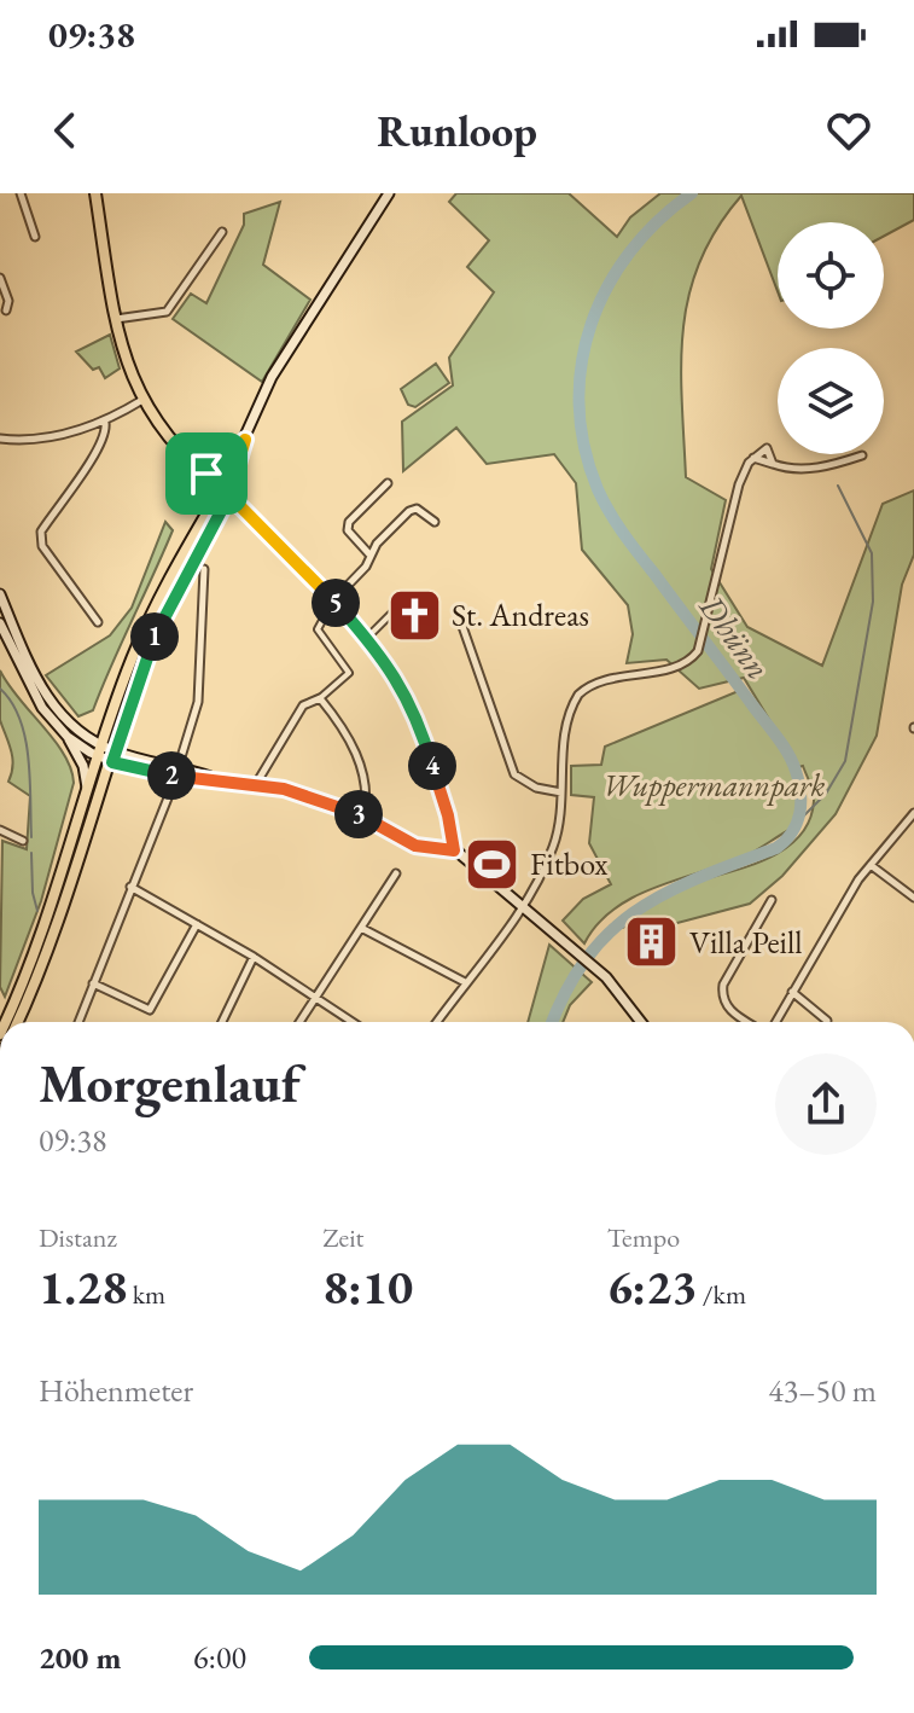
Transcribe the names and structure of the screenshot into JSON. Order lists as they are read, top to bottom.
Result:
{
  "water": ["Dhünn"],
  "parks": ["Wuppermannpark"],
  "places": {
    "church": ["St. Andreas"],
    "sports": ["Fitbox"],
    "building": ["Villa Peill"]
  },
  "page": {
    "status": "09:38",
    "header": "Runloop",
    "pins": [
      "5",
      "1",
      "4",
      "2",
      "3"
    ],
    "heading": ["Morgenlauf", "09:38"],
    "stats": [
      ["Distanz", "1.28 km"],
      ["Zeit", "8:10"],
      ["Tempo", "6:23 /km"]
    ],
    "chart": ["Höhenmeter", "43–50 m"],
    "list": [
      {
        "name": "200 m",
        "note": "6:00"
      }
    ]
  }
}
